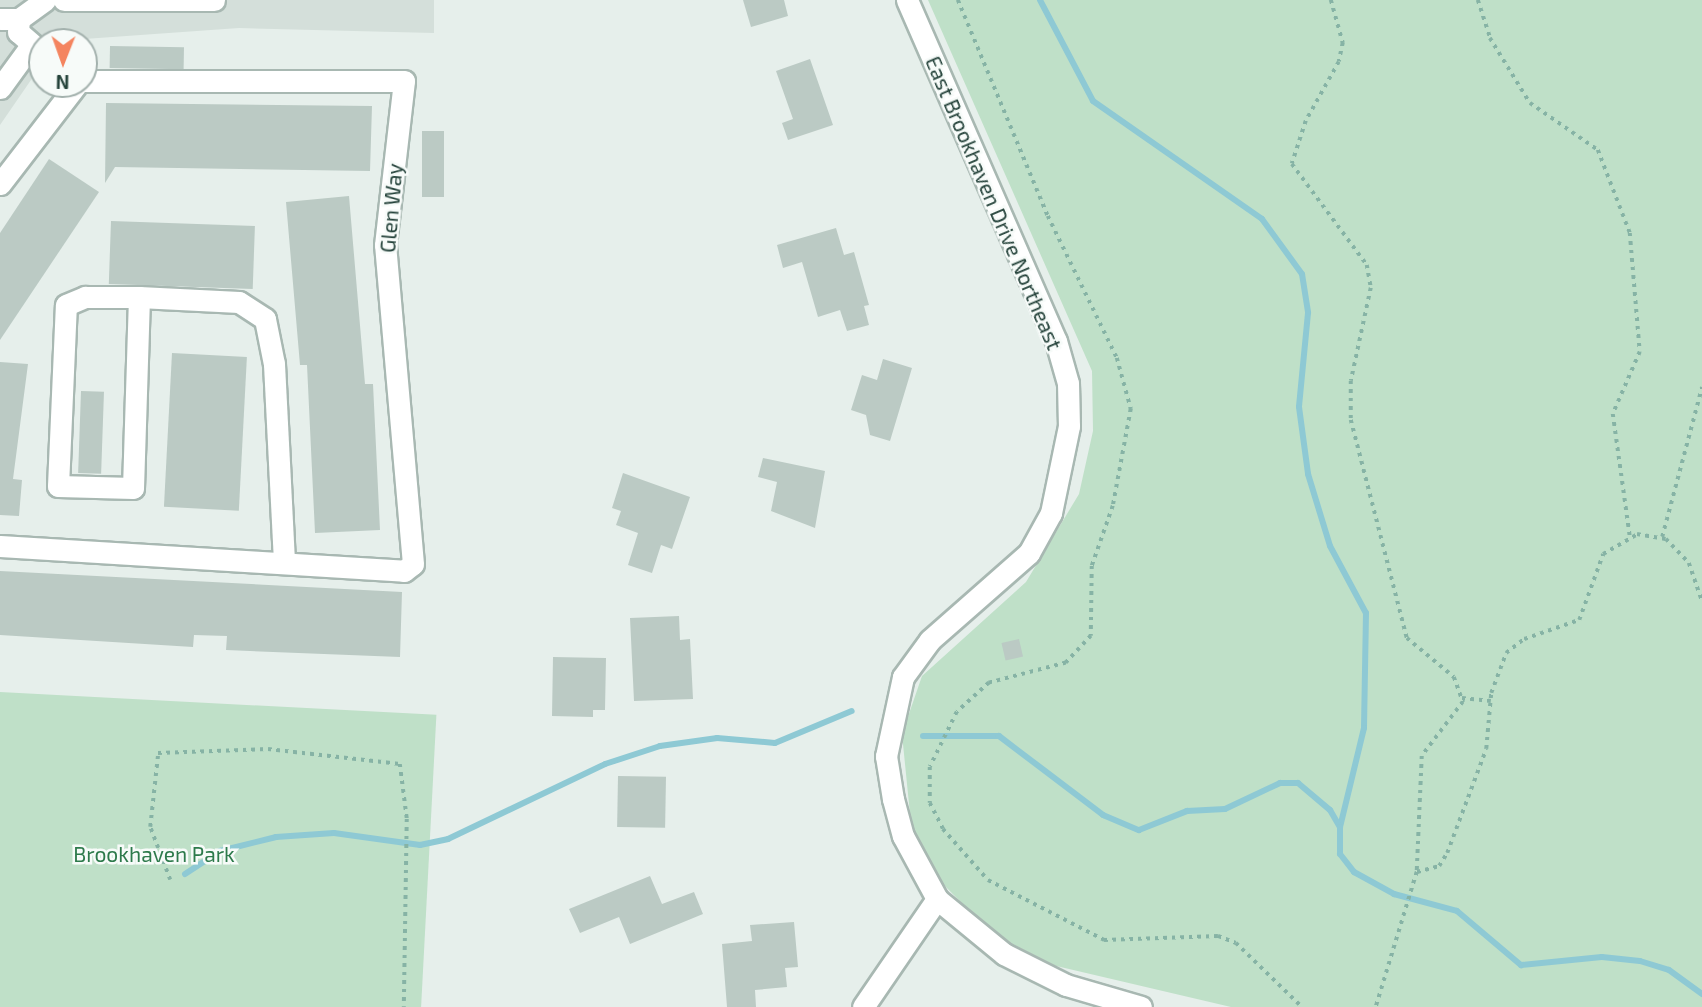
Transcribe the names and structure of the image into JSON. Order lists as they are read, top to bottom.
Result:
{
  "streets": {
    "street": ["East Brookhaven Drive Northeast", "Glen Way"]
  },
  "parks": ["Brookhaven Park"],
  "north": "bottom"
}
